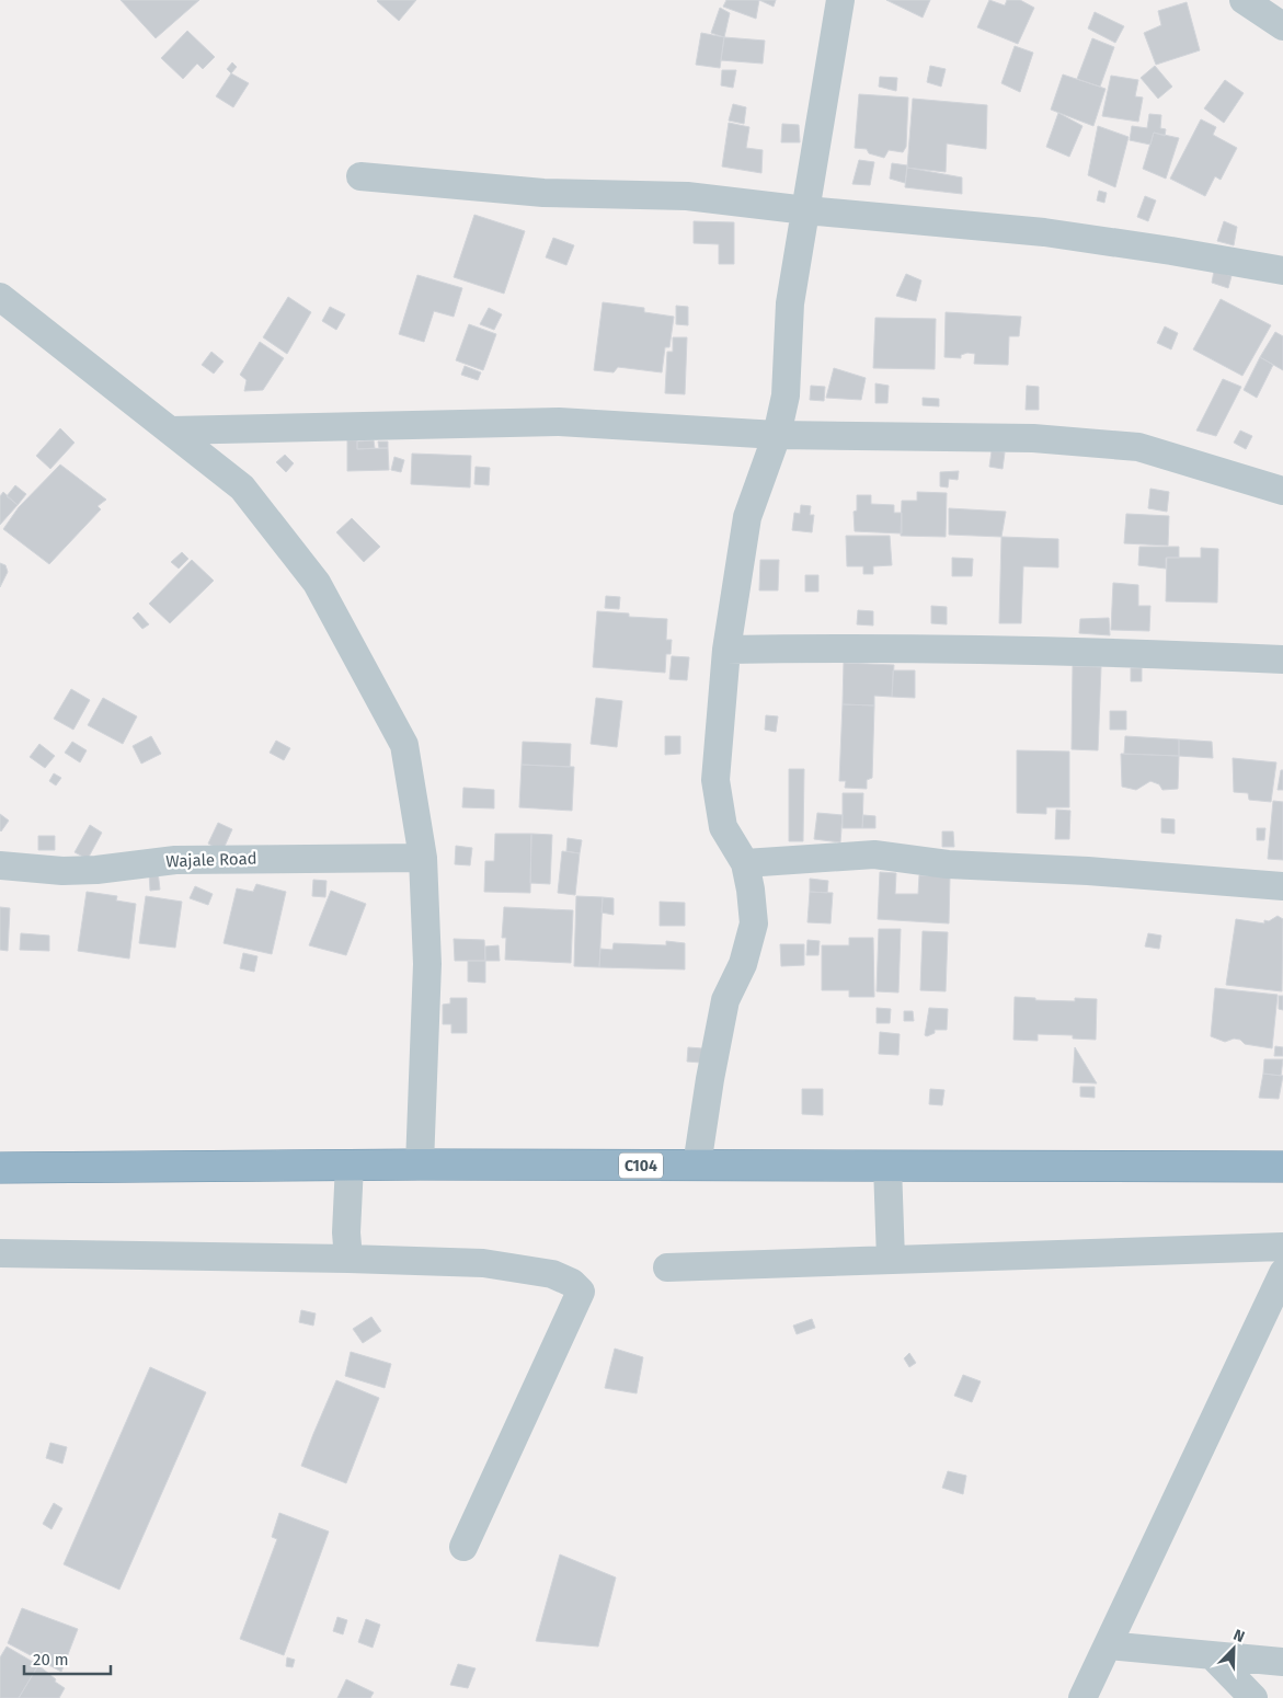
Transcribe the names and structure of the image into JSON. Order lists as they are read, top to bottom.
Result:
{
  "streets": {
    "highway": ["C104"],
    "street": ["Wajale Road"]
  },
  "scale_bar": "20 m",
  "north": "top right"
}
